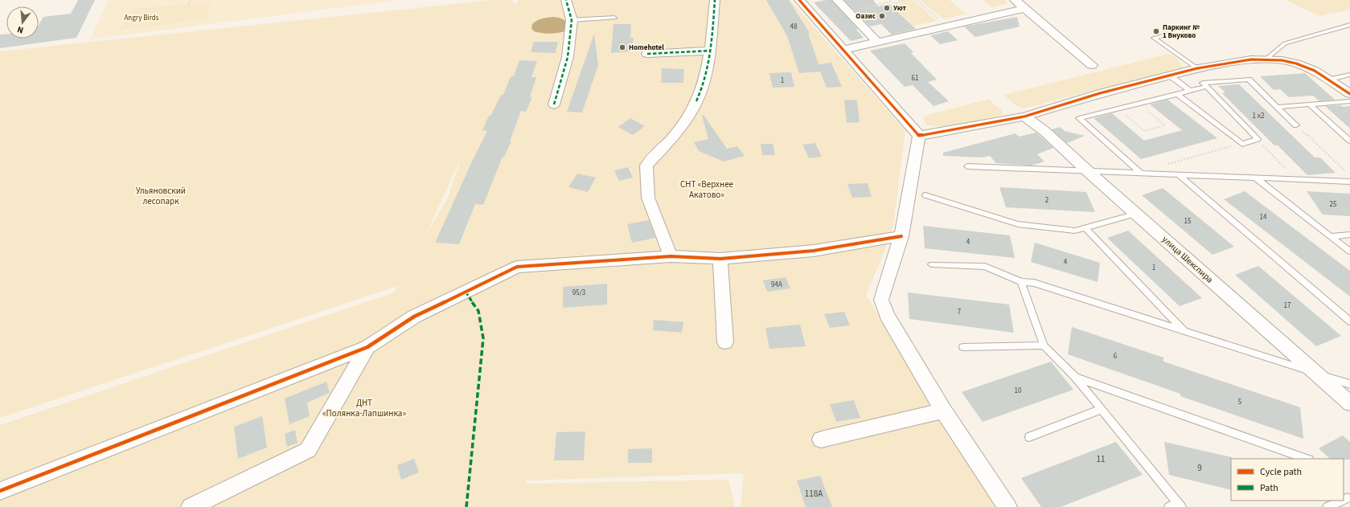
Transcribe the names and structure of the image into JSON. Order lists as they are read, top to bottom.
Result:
{
  "streets": {
    "street": ["улица Шекспира"]
  },
  "parks": [
    "Angry Birds",
    "СНТ «Верхнее Акатово»",
    "Ульяновский лесопарк",
    "ДНТ «Полянка-Лапшинка»"
  ],
  "places": [
    "Уют",
    "Оазис",
    "Паркинг № 1 Внуково",
    "Homehotel"
  ],
  "house_numbers": [
    "48",
    "61",
    "1",
    "1 к2",
    "2",
    "25",
    "14",
    "15",
    "4",
    "4",
    "1",
    "94А",
    "95/3",
    "17",
    "7",
    "6",
    "10",
    "5",
    "11",
    "9",
    "118А"
  ],
  "legend": ["Cycle path", "Path"],
  "north": "bottom"
}
